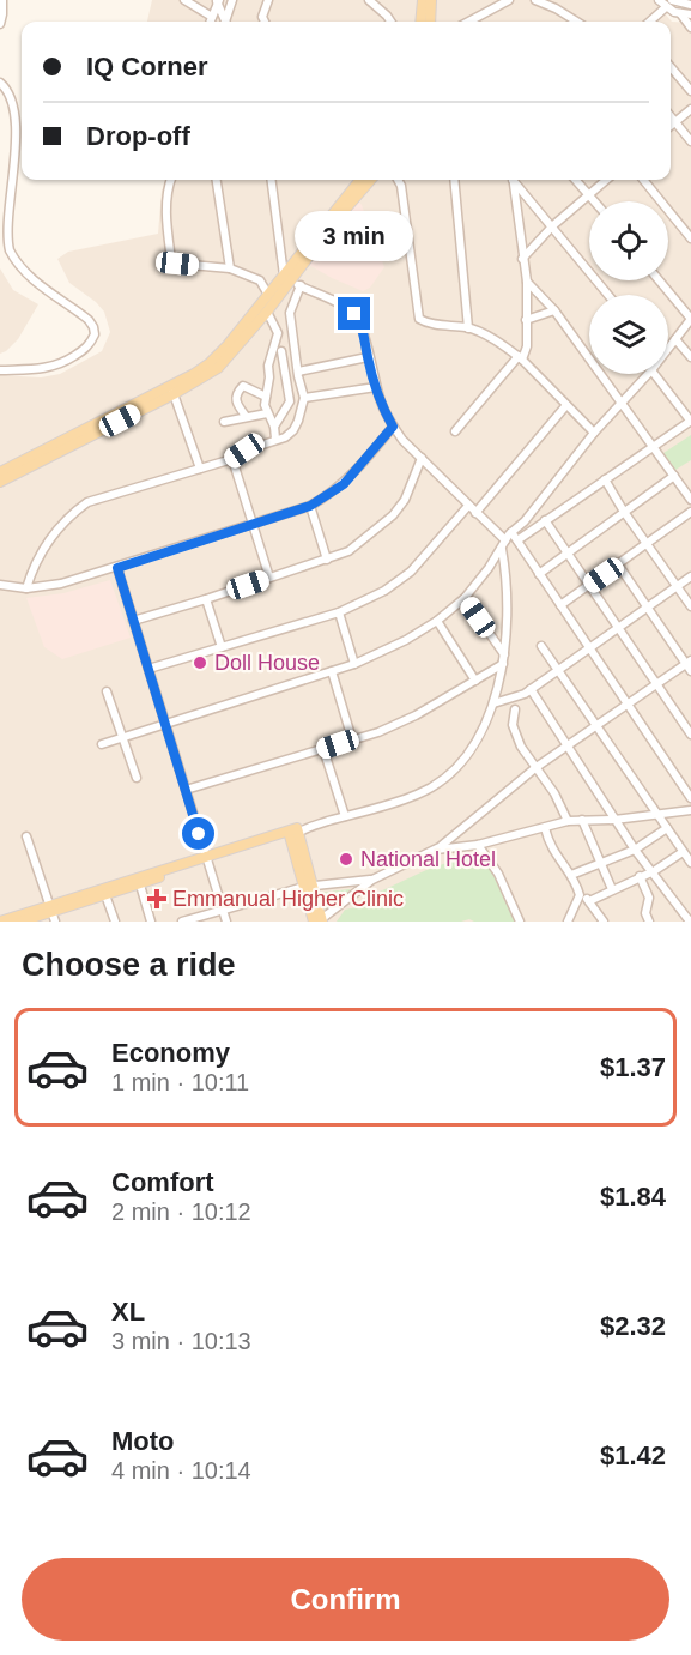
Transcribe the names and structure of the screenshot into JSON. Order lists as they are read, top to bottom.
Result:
{
  "places": {
    "other": ["Doll House", "National Hotel"],
    "health": ["Emmanual Higher Clinic"]
  },
  "page": {
    "banner": ["IQ Corner", "Drop-off"],
    "bubble": "3 min",
    "heading": "Choose a ride",
    "list": [
      {
        "name": "Economy",
        "note": "1 min · 10:11",
        "value": "$1.37"
      },
      {
        "name": "Comfort",
        "note": "2 min · 10:12",
        "value": "$1.84"
      },
      {
        "name": "XL",
        "note": "3 min · 10:13",
        "value": "$2.32"
      },
      {
        "name": "Moto",
        "note": "4 min · 10:14",
        "value": "$1.42"
      }
    ],
    "buttons": "Confirm"
  }
}
